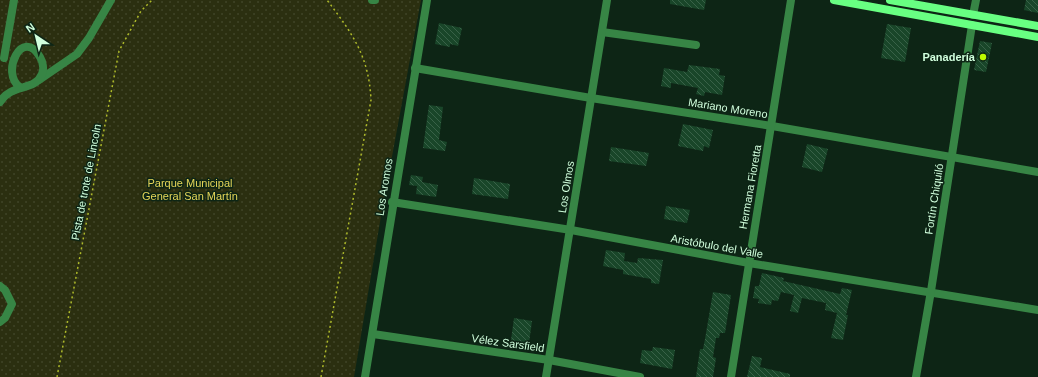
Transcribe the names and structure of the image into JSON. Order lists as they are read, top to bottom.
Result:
{
  "streets": {
    "street": [
      "Mariano Moreno",
      "Los Aromos",
      "Los Olmos",
      "Hermana Fioretta",
      "Fortín Chiquiló",
      "Aristóbulo del Valle",
      "Vélez Sarsfield"
    ],
    "path": ["Pista de trote de Lincoln"]
  },
  "crossings": [
    ["Mariano Moreno", "Los Aromos"],
    ["Mariano Moreno", "Los Olmos"],
    ["Mariano Moreno", "Hermana Fioretta"],
    ["Mariano Moreno", "Fortín Chiquiló"],
    ["Los Aromos", "Aristóbulo del Valle"],
    ["Los Aromos", "Vélez Sarsfield"],
    ["Los Olmos", "Aristóbulo del Valle"],
    ["Los Olmos", "Vélez Sarsfield"],
    ["Hermana Fioretta", "Aristóbulo del Valle"],
    ["Fortín Chiquiló", "Aristóbulo del Valle"]
  ],
  "parks": ["Parque Municipal General San Martín"],
  "places": ["Panadería"],
  "north": "top left"
}
